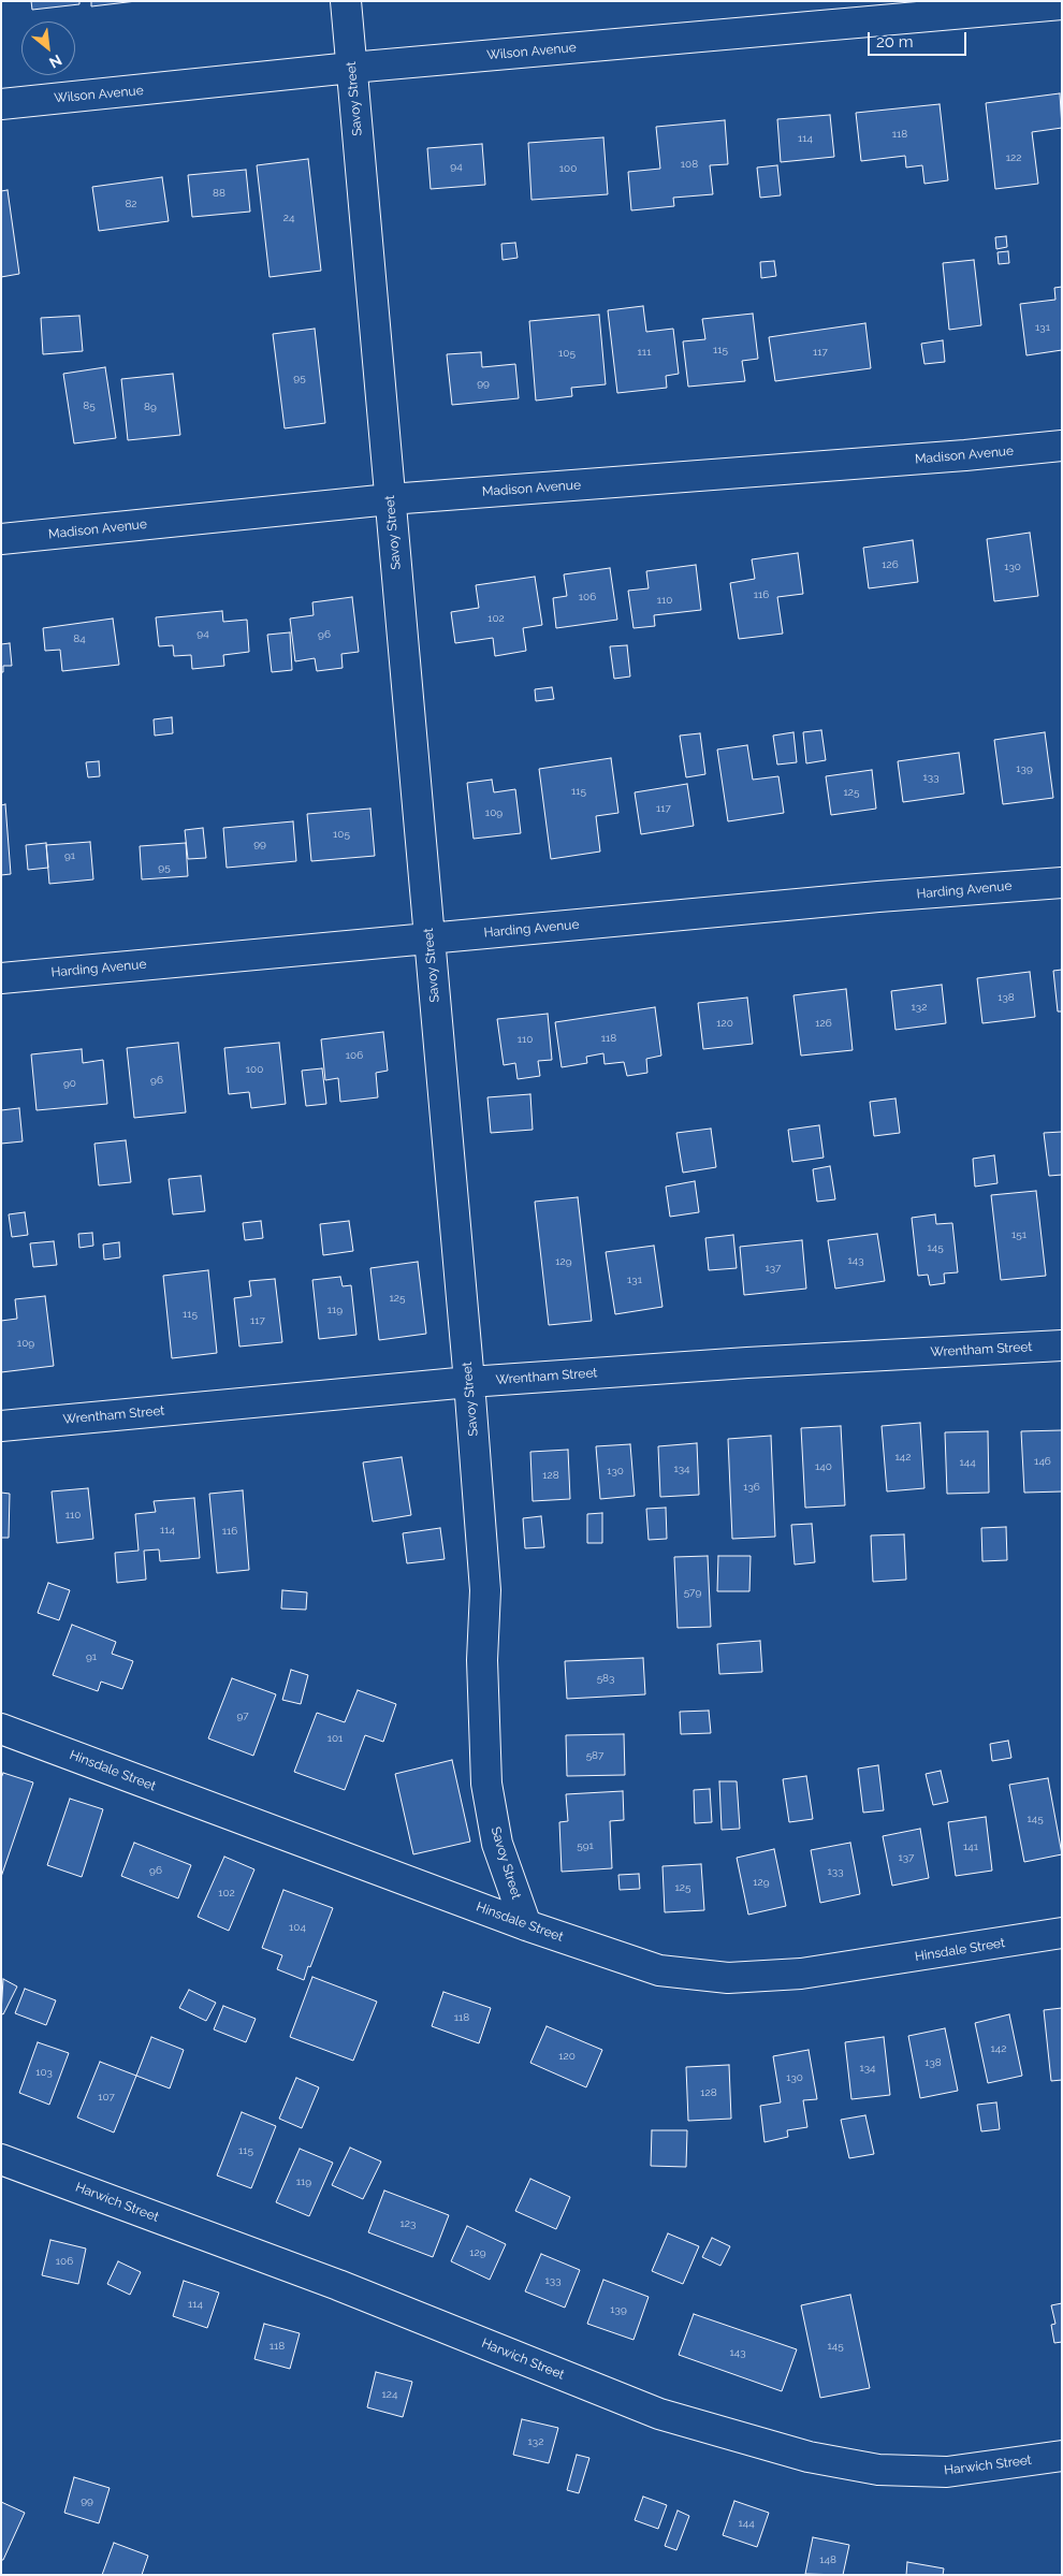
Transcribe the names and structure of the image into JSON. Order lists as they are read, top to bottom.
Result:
{
  "streets": {
    "street": [
      "Wilson Avenue",
      "Savoy Street",
      "Madison Avenue",
      "Harding Avenue",
      "Wrentham Street",
      "Hinsdale Street",
      "Harwich Street"
    ]
  },
  "crossings": [
    ["Wilson Avenue", "Savoy Street"],
    ["Savoy Street", "Madison Avenue"],
    ["Savoy Street", "Harding Avenue"],
    ["Savoy Street", "Wrentham Street"],
    ["Savoy Street", "Hinsdale Street"]
  ],
  "house_numbers": [
    "118",
    "114",
    "122",
    "108",
    "94",
    "100",
    "88",
    "82",
    "24",
    "131",
    "115",
    "111",
    "117",
    "105",
    "95",
    "99",
    "85",
    "89",
    "126",
    "130",
    "116",
    "106",
    "110",
    "102",
    "94",
    "96",
    "84",
    "139",
    "133",
    "115",
    "125",
    "117",
    "109",
    "105",
    "99",
    "91",
    "95",
    "138",
    "132",
    "120",
    "126",
    "118",
    "110",
    "106",
    "100",
    "96",
    "90",
    "151",
    "145",
    "143",
    "129",
    "137",
    "131",
    "125",
    "119",
    "115",
    "117",
    "109",
    "142",
    "146",
    "144",
    "140",
    "134",
    "130",
    "128",
    "136",
    "110",
    "114",
    "116",
    "579",
    "91",
    "583",
    "97",
    "101",
    "587",
    "145",
    "591",
    "141",
    "137",
    "96",
    "133",
    "129",
    "125",
    "102",
    "104",
    "118",
    "142",
    "120",
    "138",
    "134",
    "103",
    "130",
    "128",
    "107",
    "115",
    "119",
    "123",
    "129",
    "106",
    "133",
    "114",
    "139",
    "118",
    "145",
    "143",
    "124",
    "132",
    "99",
    "144",
    "148"
  ],
  "scale_bar": "20 m",
  "north": "bottom right"
}
